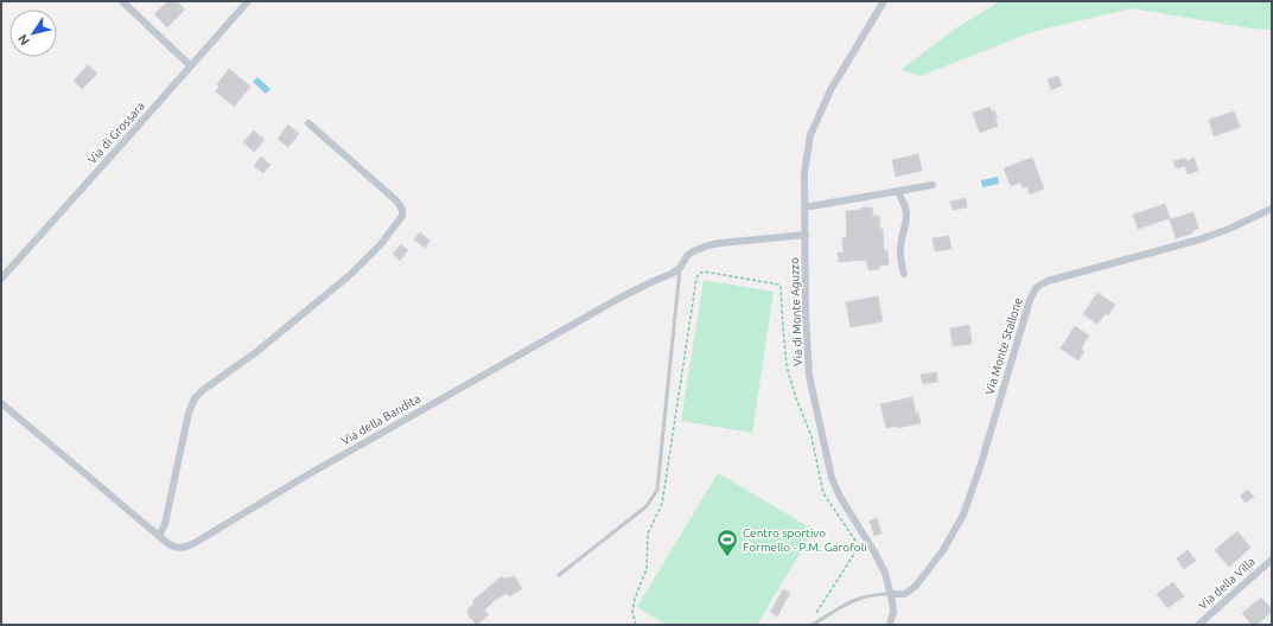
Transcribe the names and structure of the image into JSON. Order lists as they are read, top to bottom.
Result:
{
  "streets": {
    "street": [
      "Via di Grossara",
      "Via di Monte Aguzzo",
      "Via Monte Stallone",
      "Via della Bandita",
      "Via della Villa"
    ]
  },
  "crossings": [
    ["Via di Monte Aguzzo", "Via Monte Stallone"],
    ["Via di Monte Aguzzo", "Via della Bandita"]
  ],
  "places": {
    "sports": ["Centro sportivo Formello - P.M. Garofoli"]
  },
  "north": "bottom left"
}
